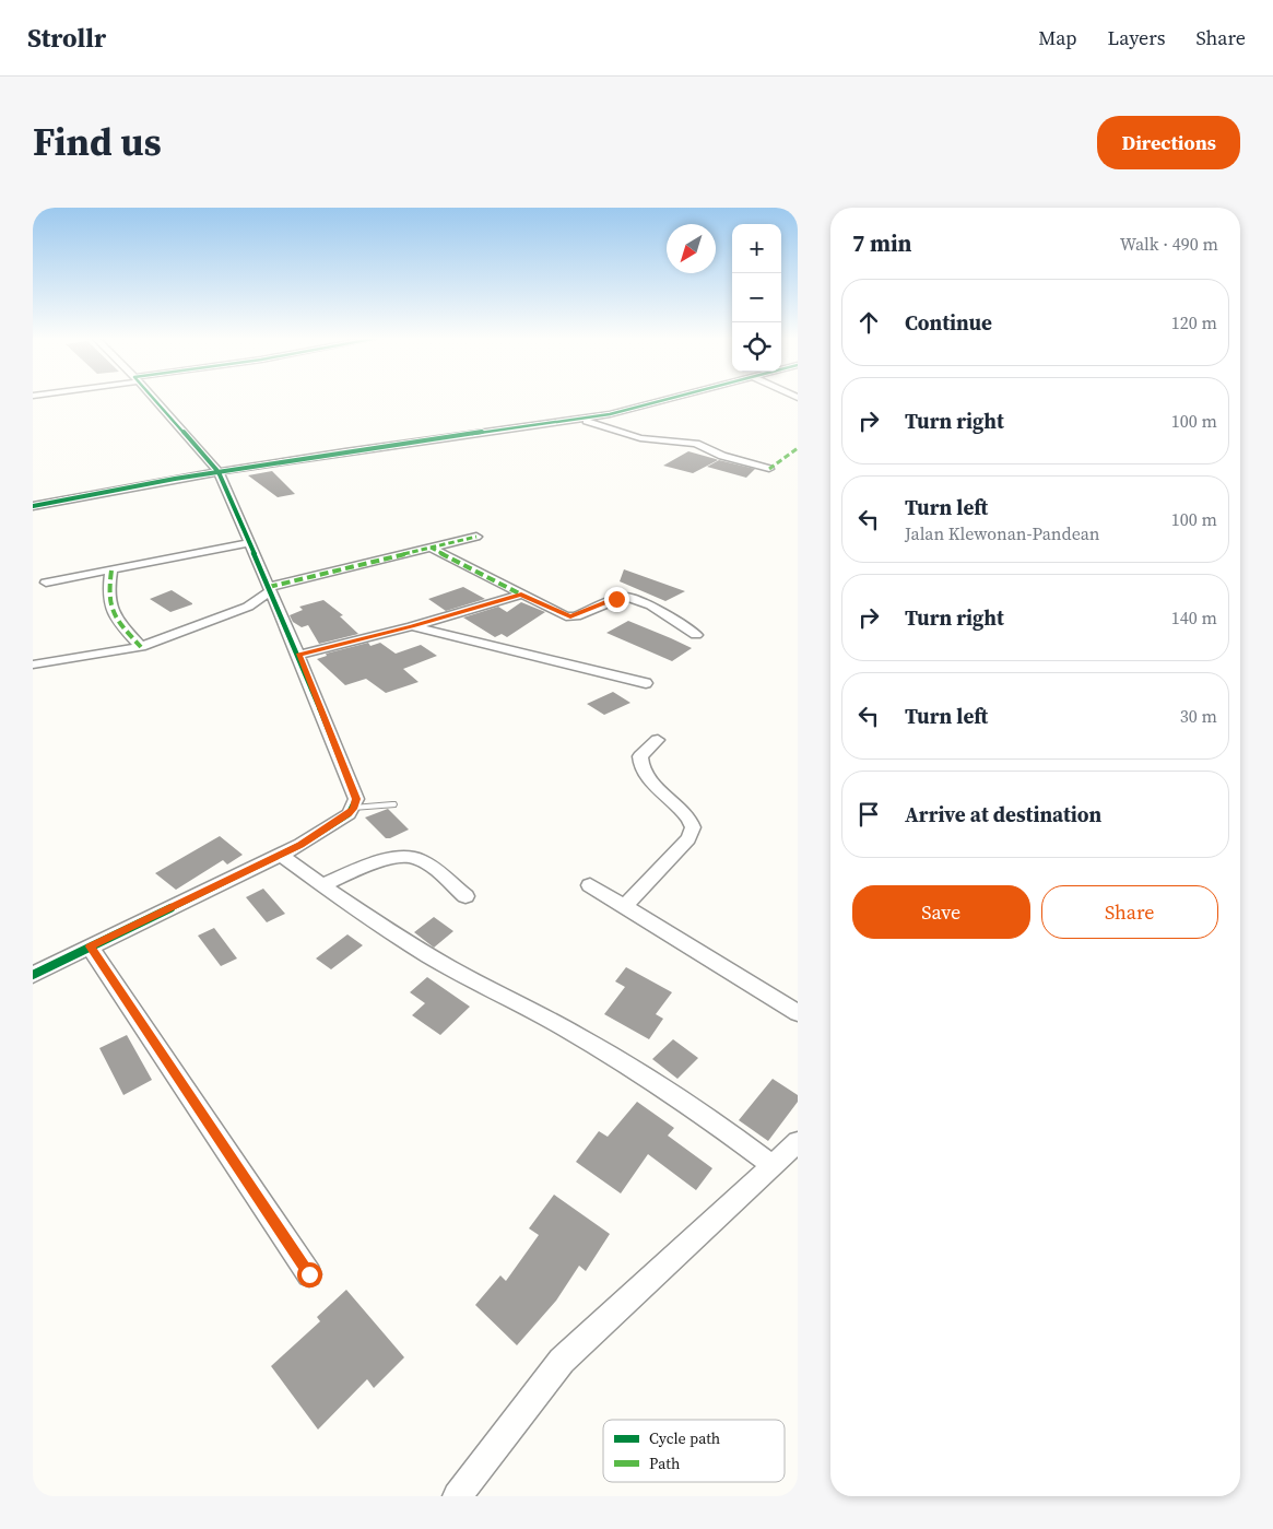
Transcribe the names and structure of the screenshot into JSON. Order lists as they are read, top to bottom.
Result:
{
  "legend": ["Cycle path", "Path"],
  "north": "bottom left",
  "page": {
    "header": "Strollr",
    "nav": ["Map", "Layers", "Share"],
    "title": "Find us",
    "buttons": [
      "Directions",
      ["Save", "Share"]
    ],
    "heading": ["7 min", "Walk · 490 m"],
    "map_buttons": ["+", "−"],
    "list": [
      ["Continue", "120 m"],
      ["Turn right", "100 m"],
      ["Turn left", "Jalan Klewonan-Pandean", "100 m"],
      ["Turn right", "140 m"],
      ["Turn left", "30 m"],
      "Arrive at destination"
    ]
  }
}
